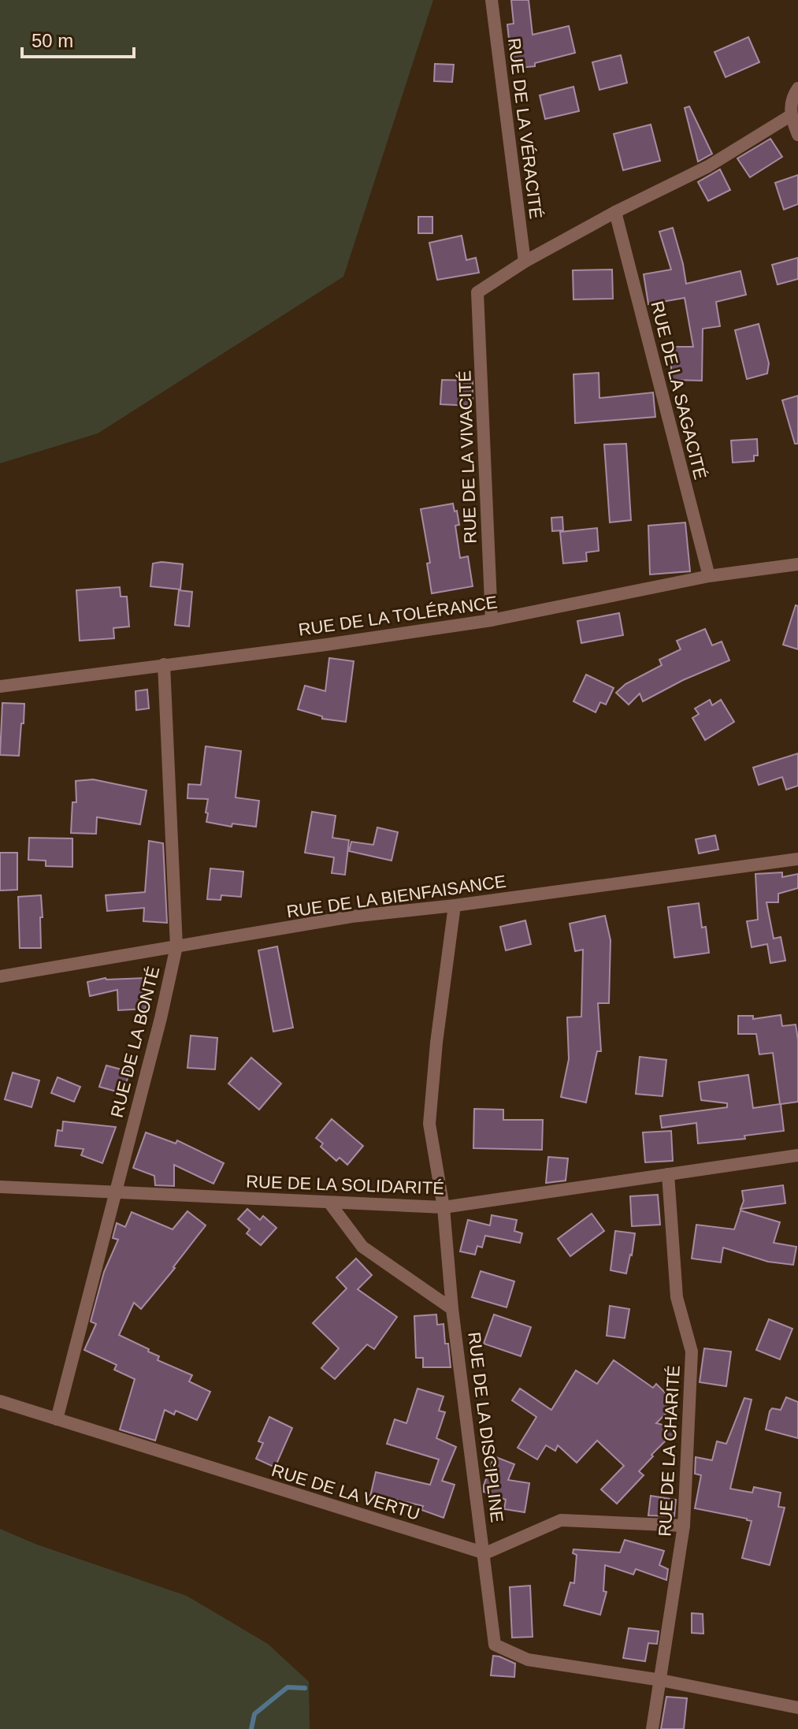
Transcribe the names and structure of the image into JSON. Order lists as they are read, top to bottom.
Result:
{
  "streets": {
    "street": [
      "RUE DE LA VÉRACITÉ",
      "RUE DE LA SAGACITÉ",
      "RUE DE LA VIVACITÉ",
      "RUE DE LA TOLÉRANCE",
      "RUE DE LA BIENFAISANCE",
      "RUE DE LA BONTÉ",
      "RUE DE LA SOLIDARITÉ",
      "RUE DE LA DISCIPLINE",
      "RUE DE LA CHARITÉ",
      "RUE DE LA VERTU"
    ]
  },
  "crossings": [
    ["RUE DE LA VÉRACITÉ", "RUE DE LA VIVACITÉ"],
    ["RUE DE LA SAGACITÉ", "RUE DE LA TOLÉRANCE"],
    ["RUE DE LA VIVACITÉ", "RUE DE LA TOLÉRANCE"],
    ["RUE DE LA TOLÉRANCE", "RUE DE LA BONTÉ"],
    ["RUE DE LA BIENFAISANCE", "RUE DE LA BONTÉ"],
    ["RUE DE LA BIENFAISANCE", "RUE DE LA DISCIPLINE"],
    ["RUE DE LA BONTÉ", "RUE DE LA SOLIDARITÉ"],
    ["RUE DE LA BONTÉ", "RUE DE LA VERTU"],
    ["RUE DE LA SOLIDARITÉ", "RUE DE LA DISCIPLINE"],
    ["RUE DE LA SOLIDARITÉ", "RUE DE LA CHARITÉ"],
    ["RUE DE LA DISCIPLINE", "RUE DE LA CHARITÉ"],
    ["RUE DE LA DISCIPLINE", "RUE DE LA VERTU"]
  ],
  "scale_bar": "50 m"
}
